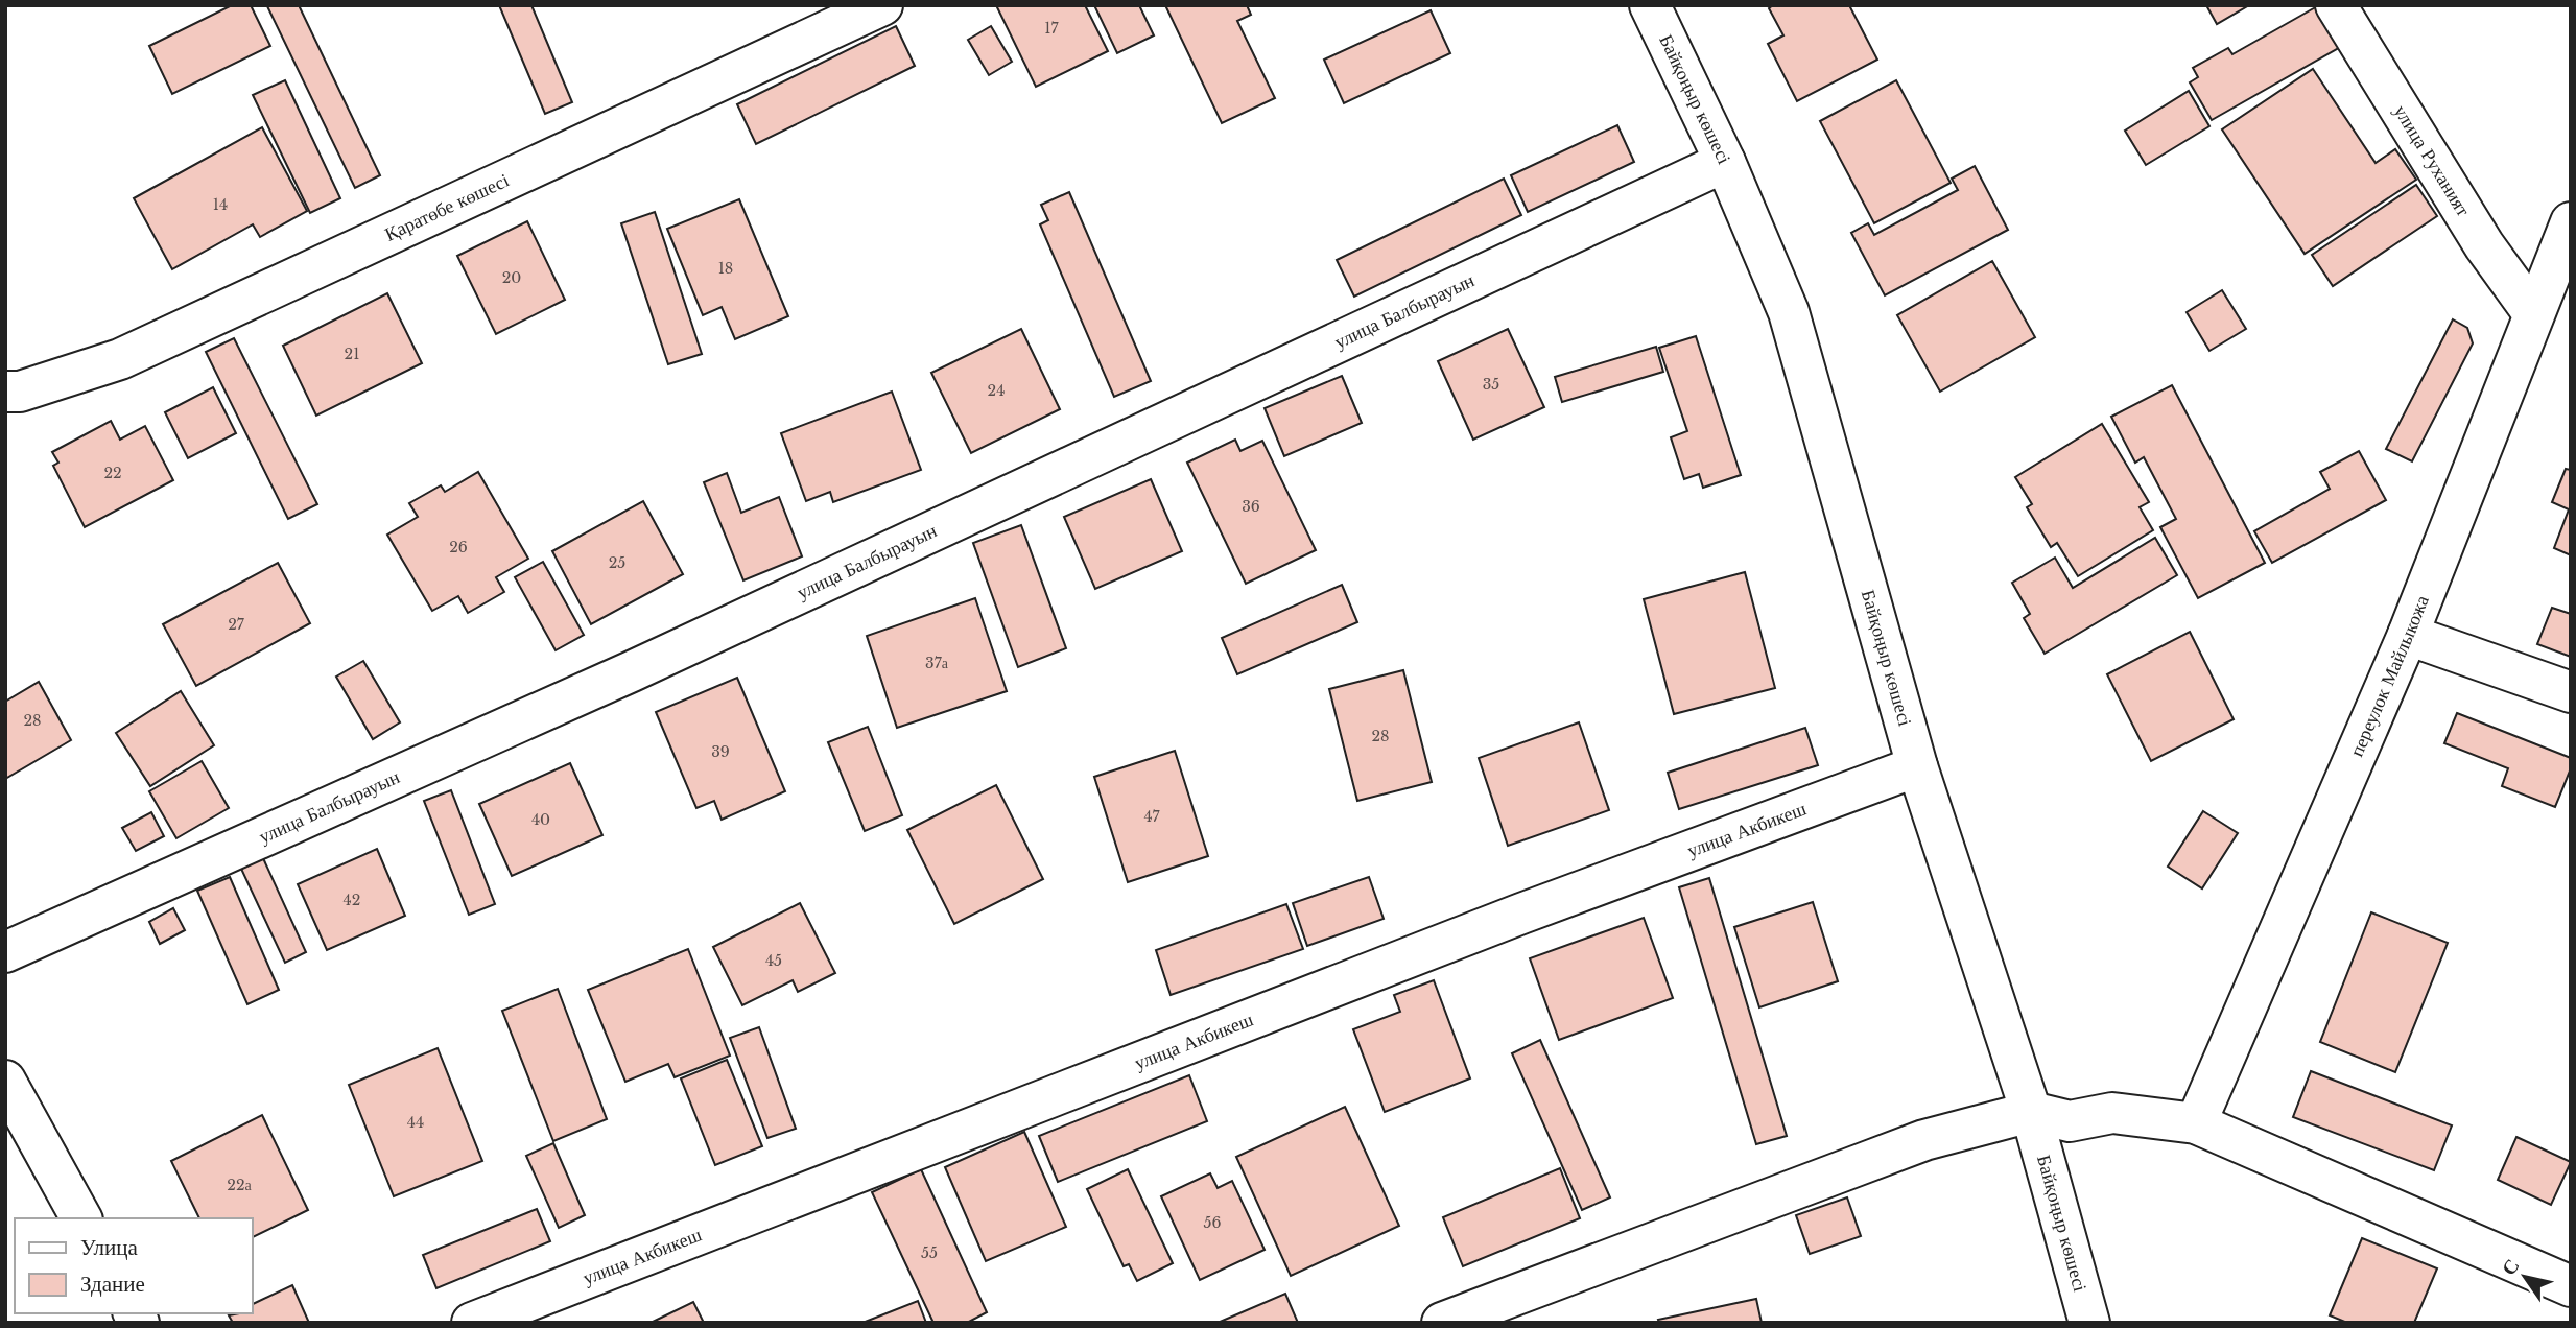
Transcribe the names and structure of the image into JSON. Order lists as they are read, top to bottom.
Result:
{
  "streets": {
    "street": [
      "Байқоңыр көшесі",
      "улица Руханият",
      "Қаратөбе көшесі",
      "улица Балбырауын",
      "переулок Майлыкожа",
      "улица Акбикеш"
    ]
  },
  "crossings": [
    ["Байқоңыр көшесі", "улица Балбырауын"],
    ["Байқоңыр көшесі", "улица Акбикеш"],
    ["улица Руханият", "переулок Майлыкожа"]
  ],
  "house_numbers": [
    "17",
    "14",
    "18",
    "20",
    "21",
    "35",
    "24",
    "22",
    "36",
    "26",
    "25",
    "27",
    "37а",
    "28",
    "28",
    "39",
    "47",
    "40",
    "42",
    "45",
    "44",
    "22а",
    "56",
    "55"
  ],
  "legend": ["Улица", "Здание"],
  "north": "top left"
}
